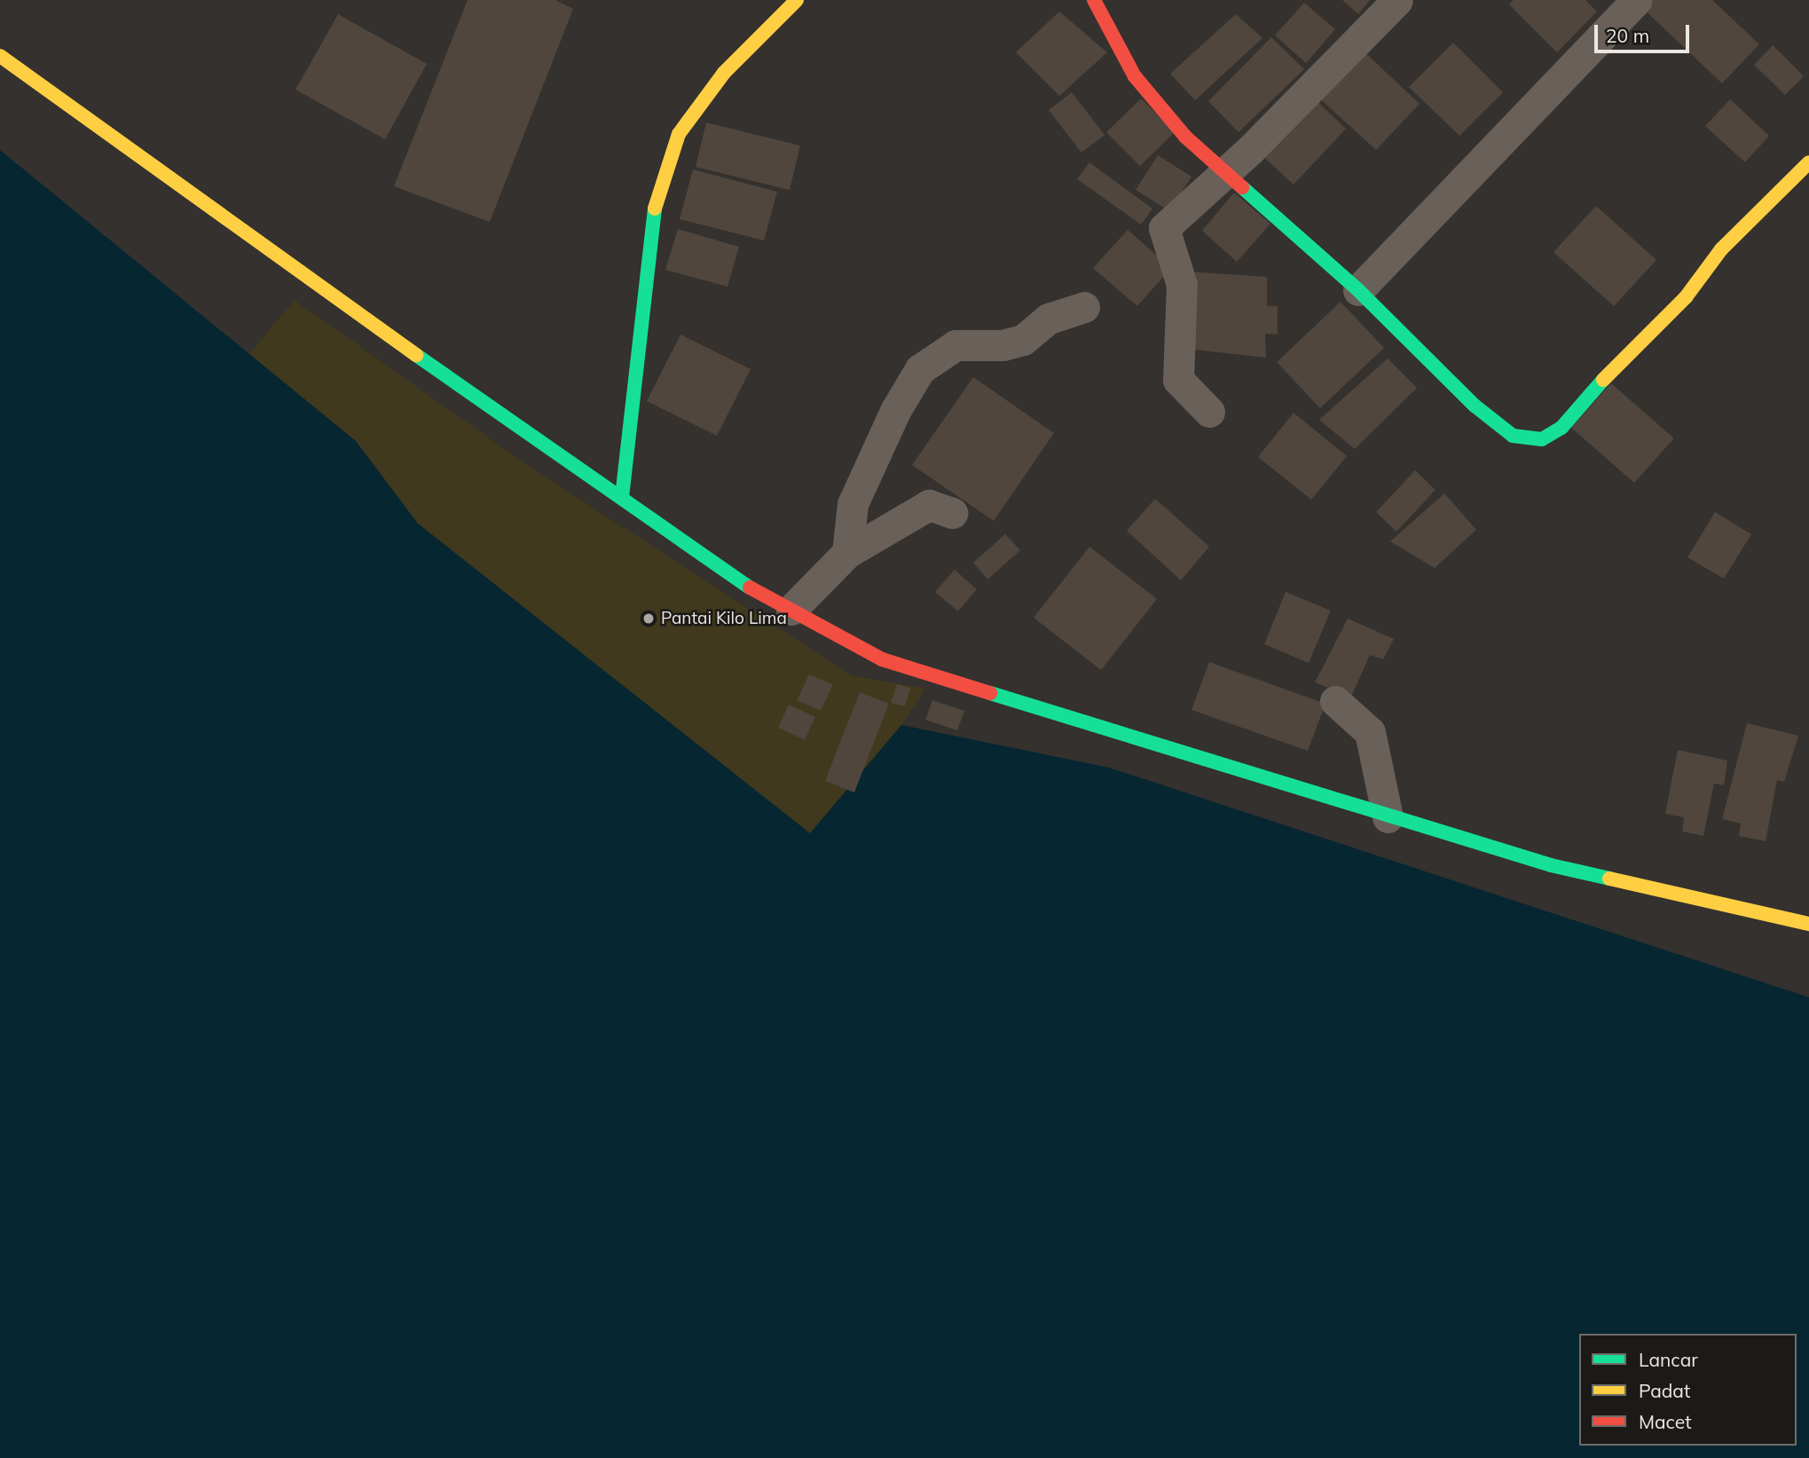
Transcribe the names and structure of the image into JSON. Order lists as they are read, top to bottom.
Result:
{
  "places": ["Pantai Kilo Lima"],
  "legend": ["Lancar", "Padat", "Macet"],
  "scale_bar": "20 m"
}
